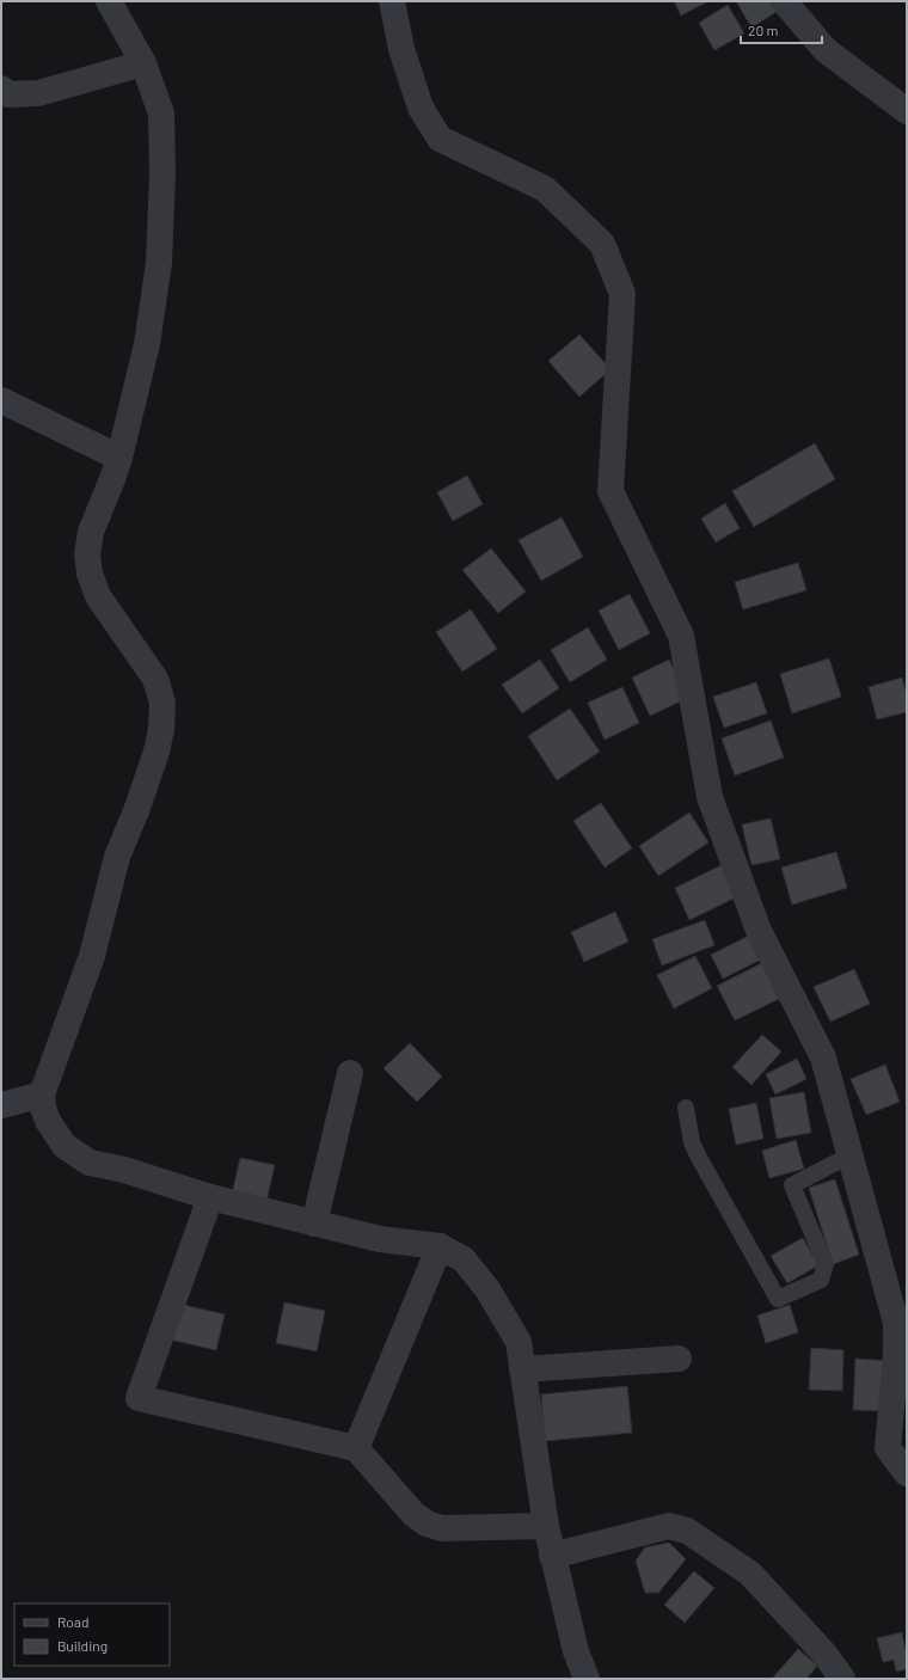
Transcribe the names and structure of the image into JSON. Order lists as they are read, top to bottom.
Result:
{
  "legend": ["Road", "Building"],
  "scale_bar": "20 m"
}
